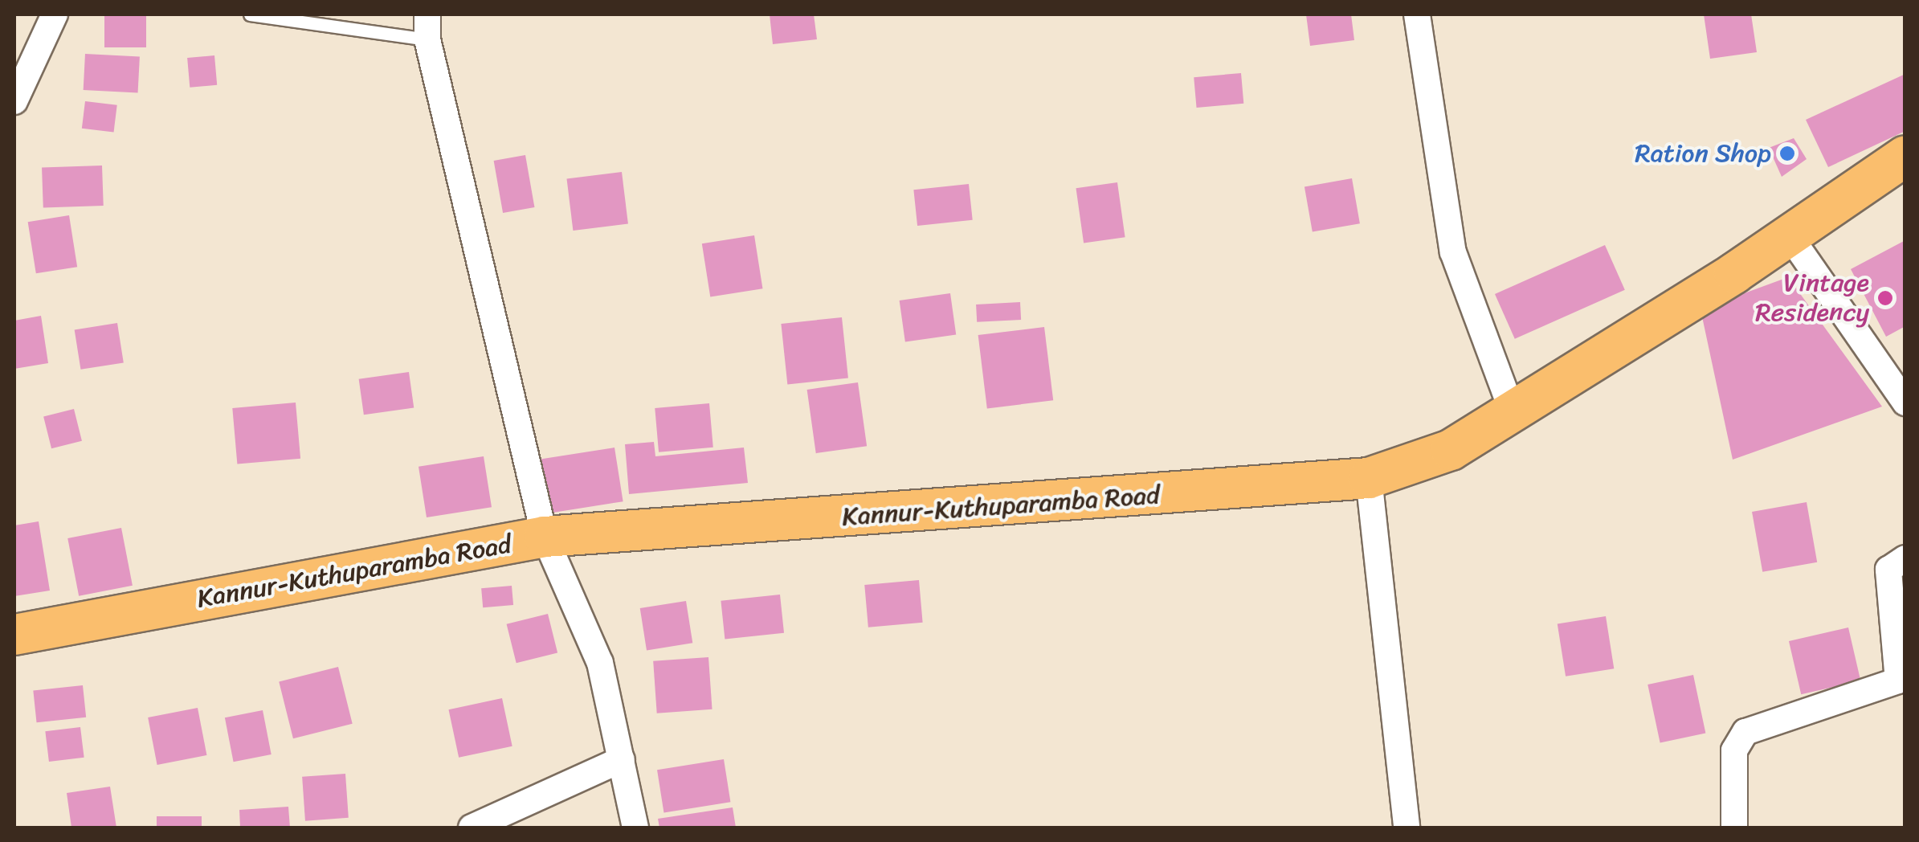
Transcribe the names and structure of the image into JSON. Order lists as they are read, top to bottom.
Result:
{
  "streets": {
    "main road": ["Kannur-Kuthuparamba Road"]
  },
  "places": ["Ration Shop", "Vintage Residency"]
}
